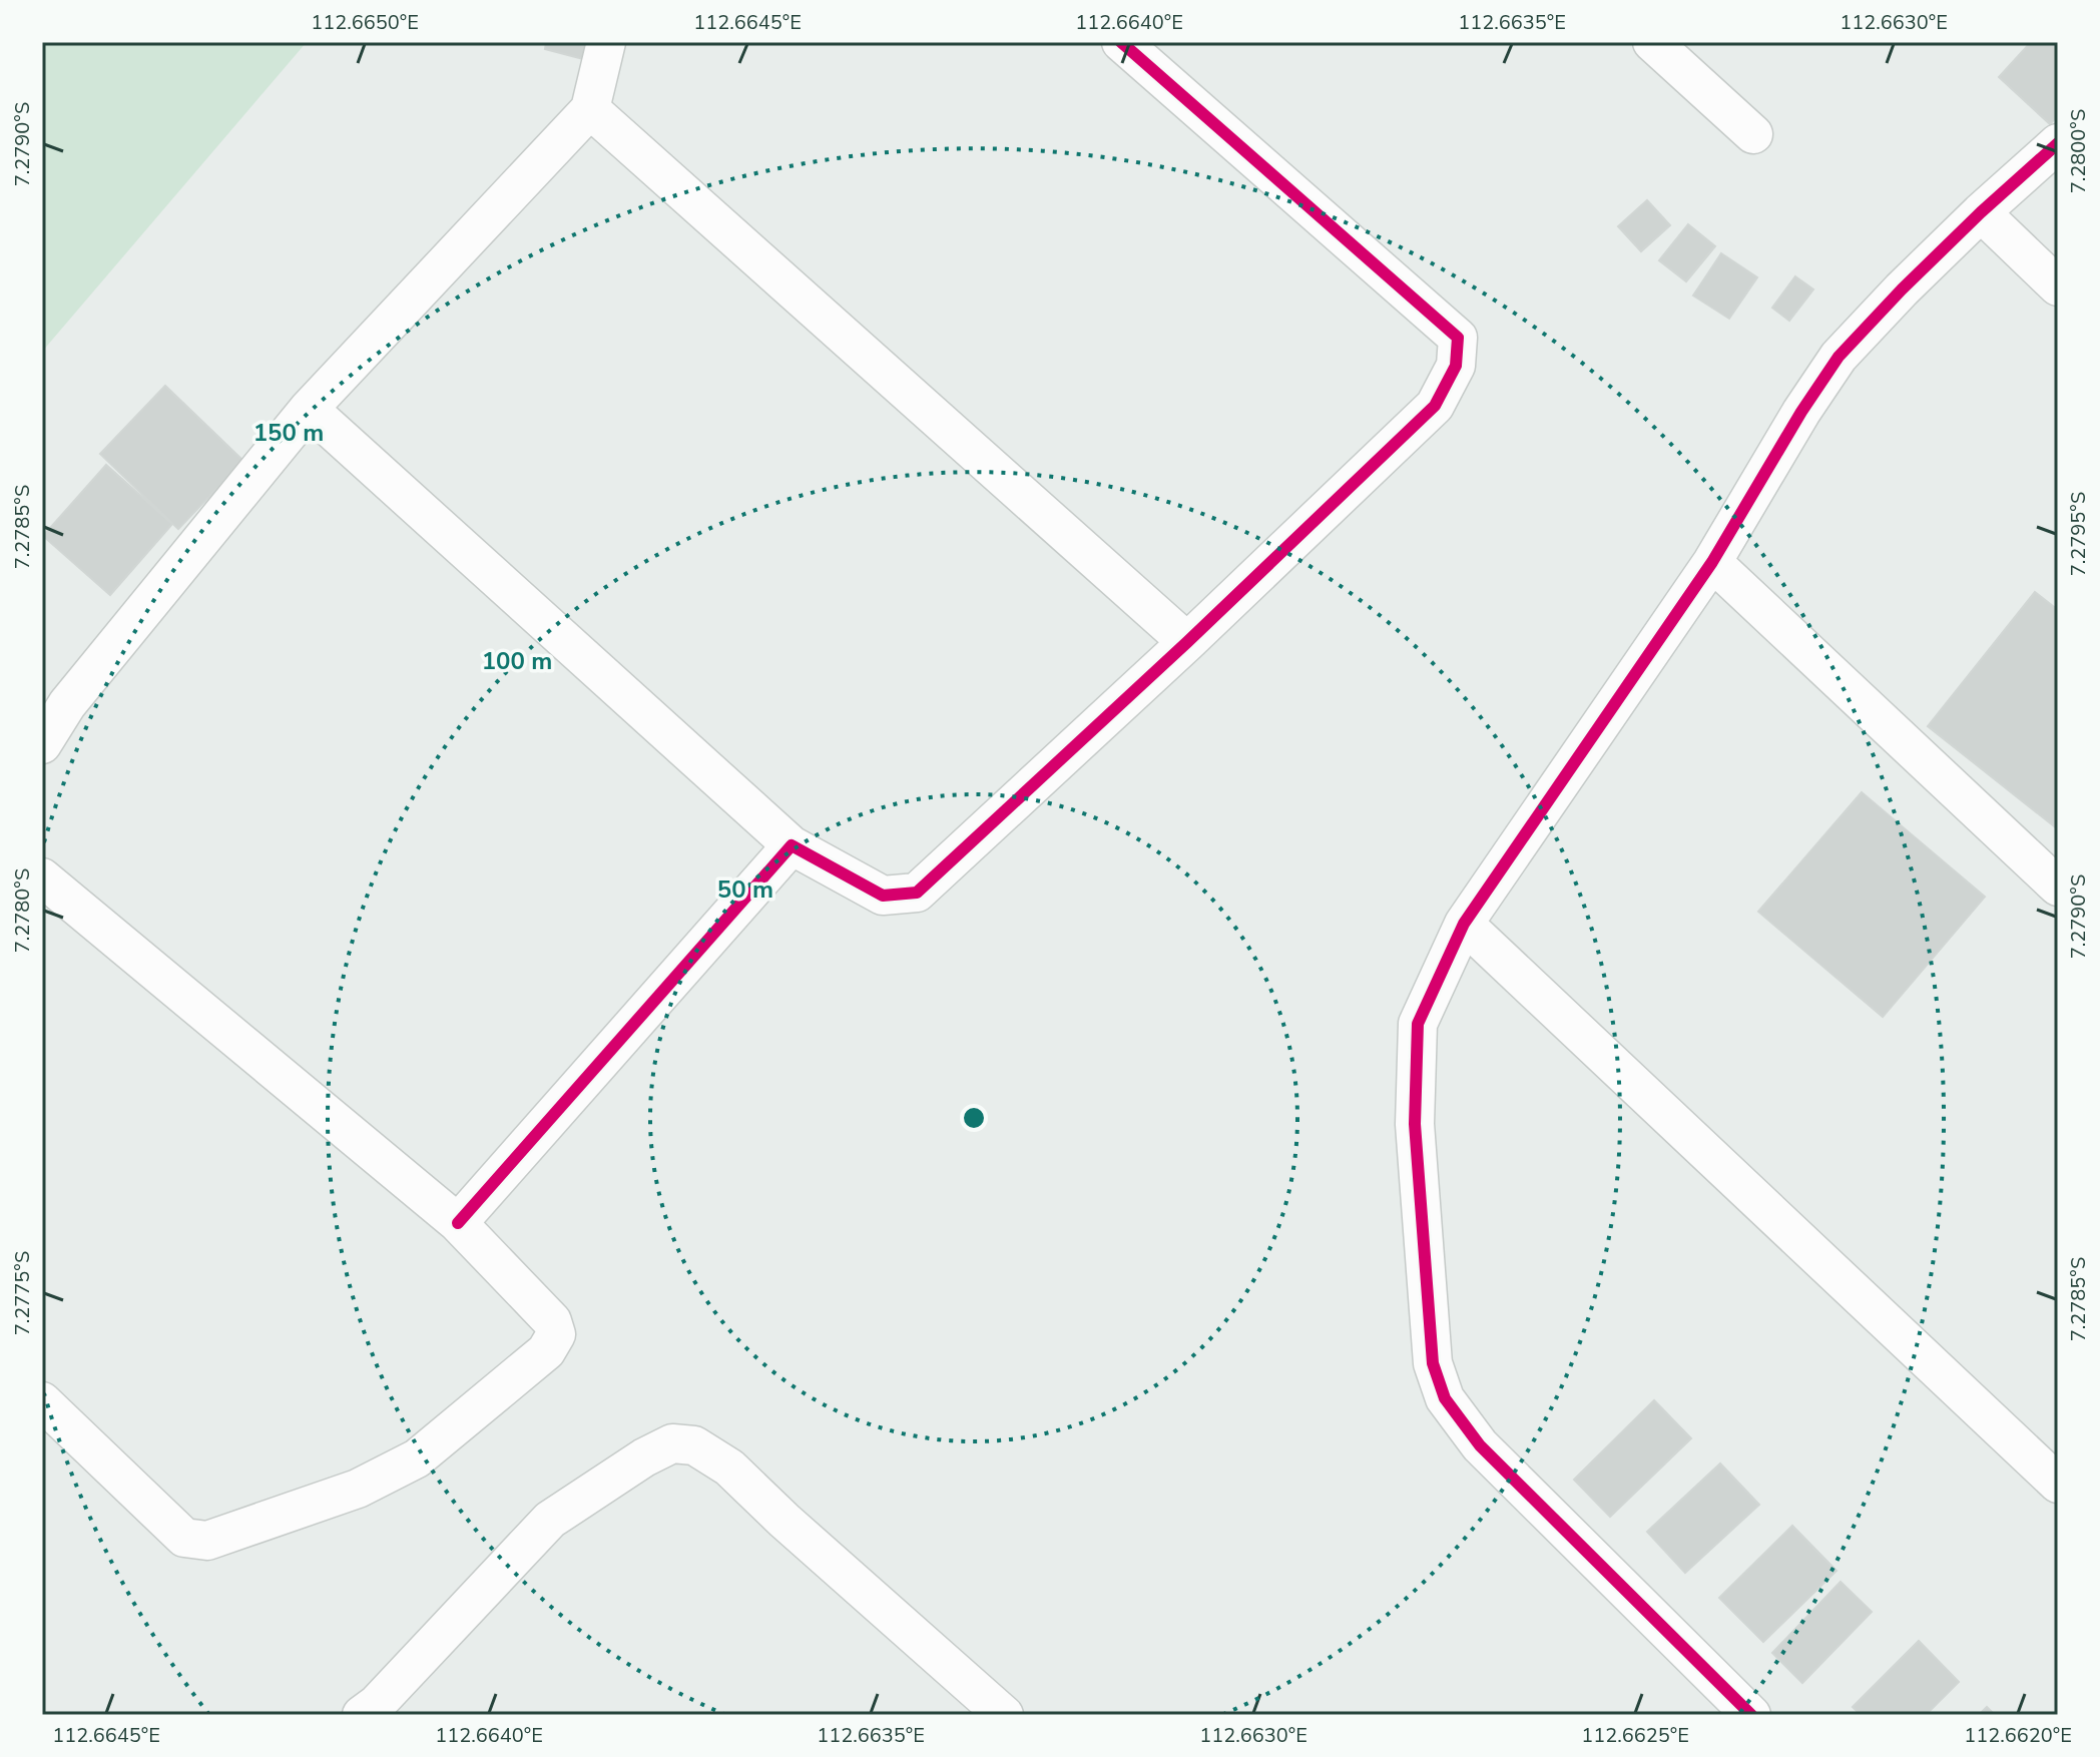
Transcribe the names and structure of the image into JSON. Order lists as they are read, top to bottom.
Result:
{
  "coordinates": [
    "112.6650°E",
    "112.6645°E",
    "112.6640°E",
    "112.6635°E",
    "112.6630°E",
    "7.2790°S",
    "7.2800°S",
    "7.2785°S",
    "7.2795°S",
    "7.2780°S",
    "7.2775°S",
    "112.6625°E",
    "112.6620°E"
  ],
  "rings": ["150 m", "100 m", "50 m"]
}
